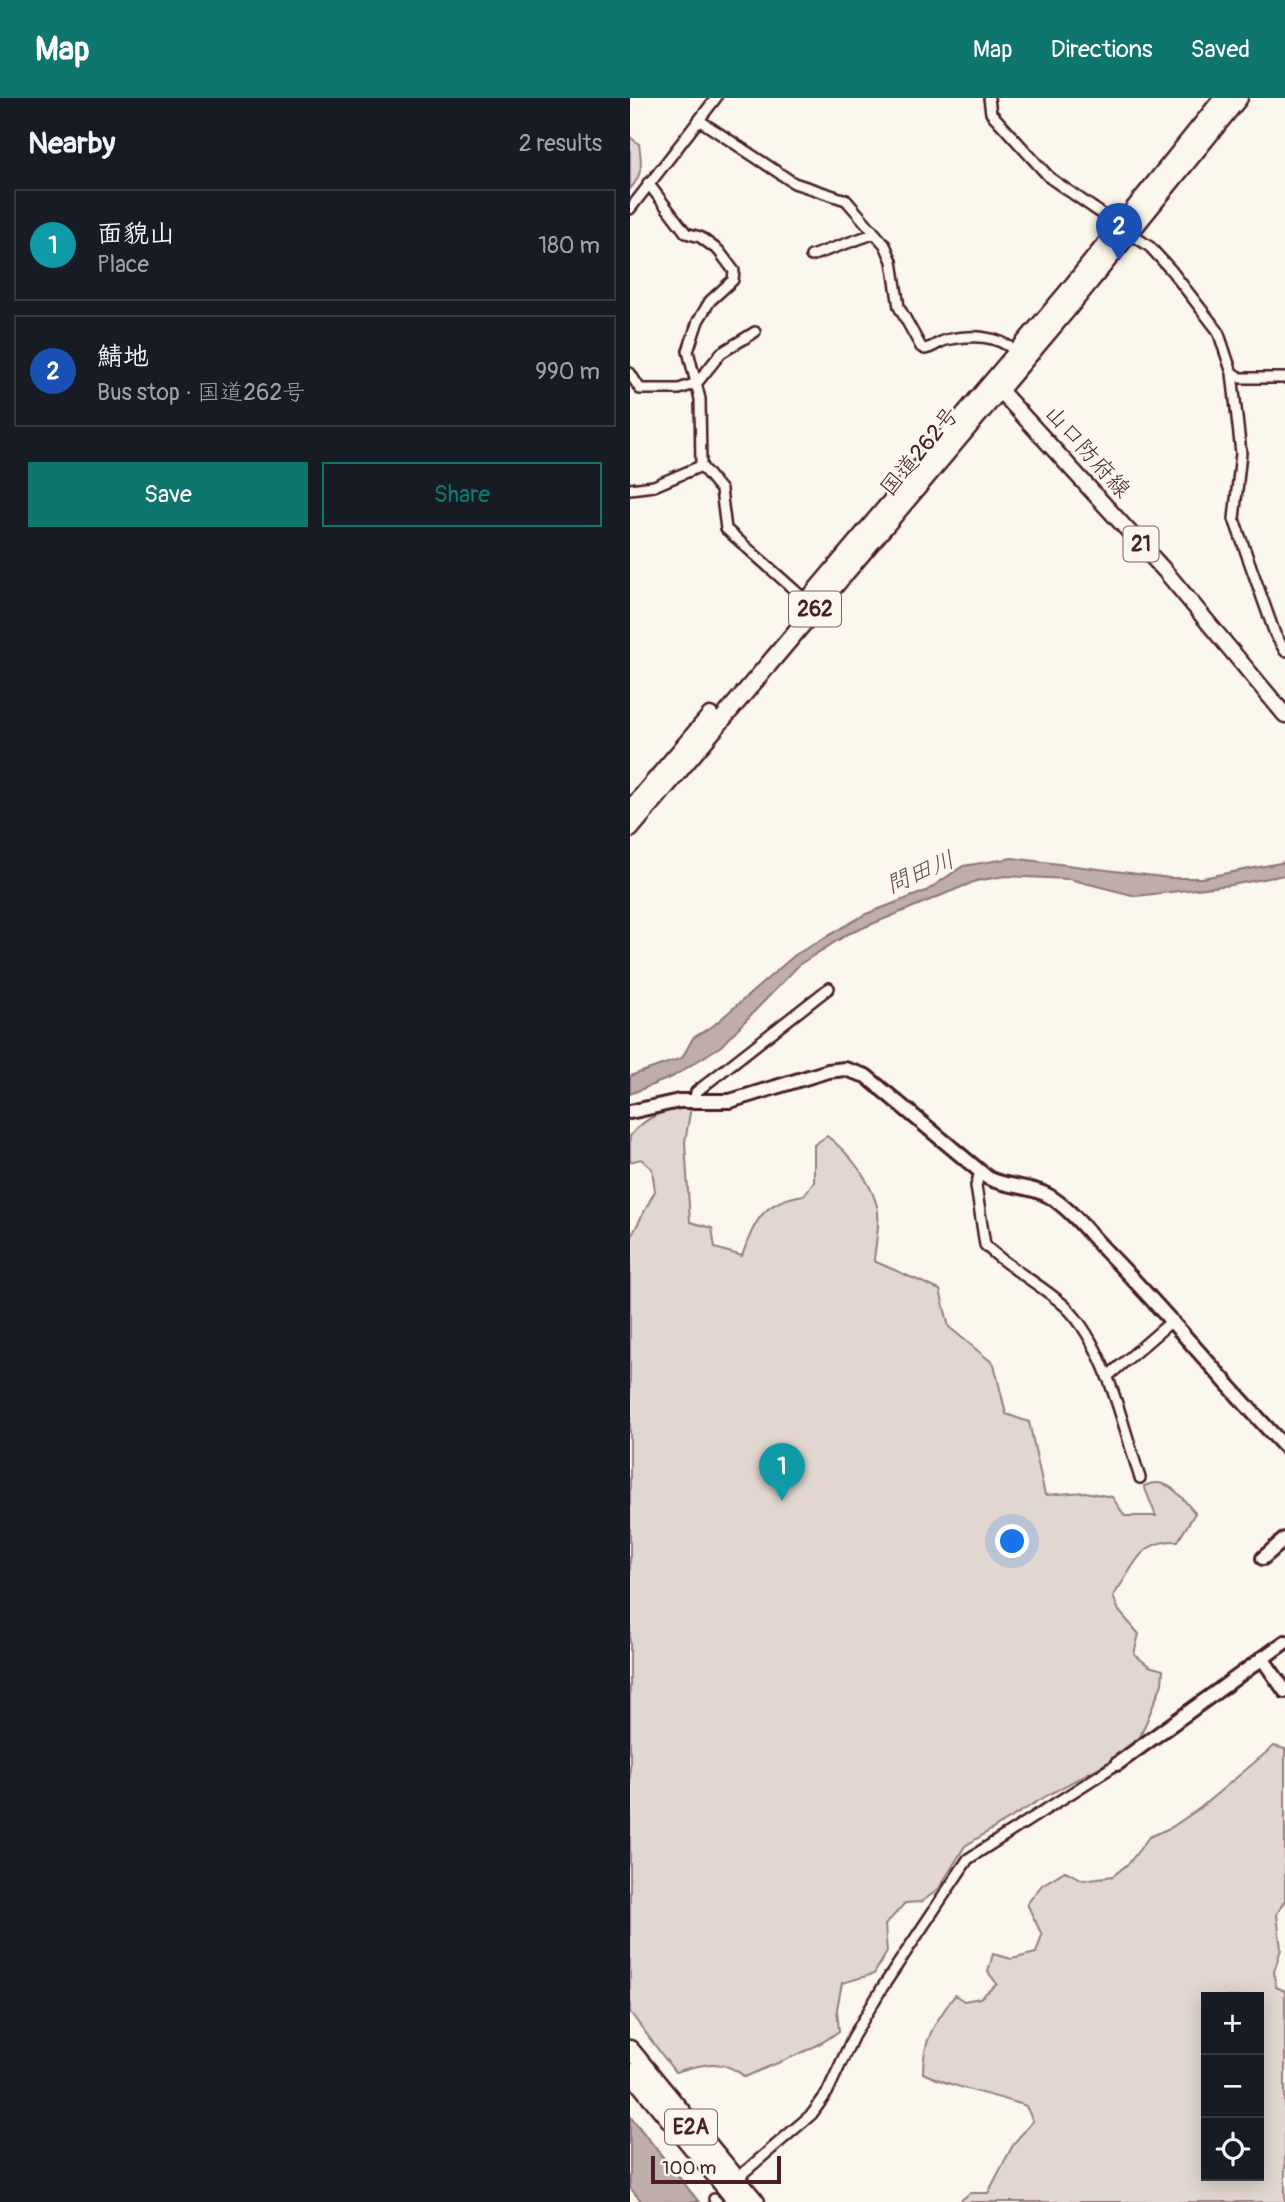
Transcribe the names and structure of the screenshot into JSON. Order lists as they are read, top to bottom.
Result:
{
  "streets": {
    "highway": ["国道262号", "262", "E2A"],
    "main road": ["山口防府線", "21"]
  },
  "crossings": [
    ["国道262号", "山口防府線"]
  ],
  "water": ["問田川"],
  "scale_bar": "100 m",
  "page": {
    "header": "Map",
    "nav": ["Map", "Directions", "Saved"],
    "heading": ["Nearby", "2 results"],
    "list": [
      {
        "mark": "1",
        "name": "面貌山",
        "note": "Place",
        "value": "180 m"
      },
      {
        "mark": "2",
        "name": "鯖地",
        "note": "Bus stop · 国道262号",
        "value": "990 m"
      }
    ],
    "pins": ["2", "1"],
    "buttons": ["Save", "Share"],
    "map_buttons": ["+", "−"],
    "scale": "100 m"
  }
}
